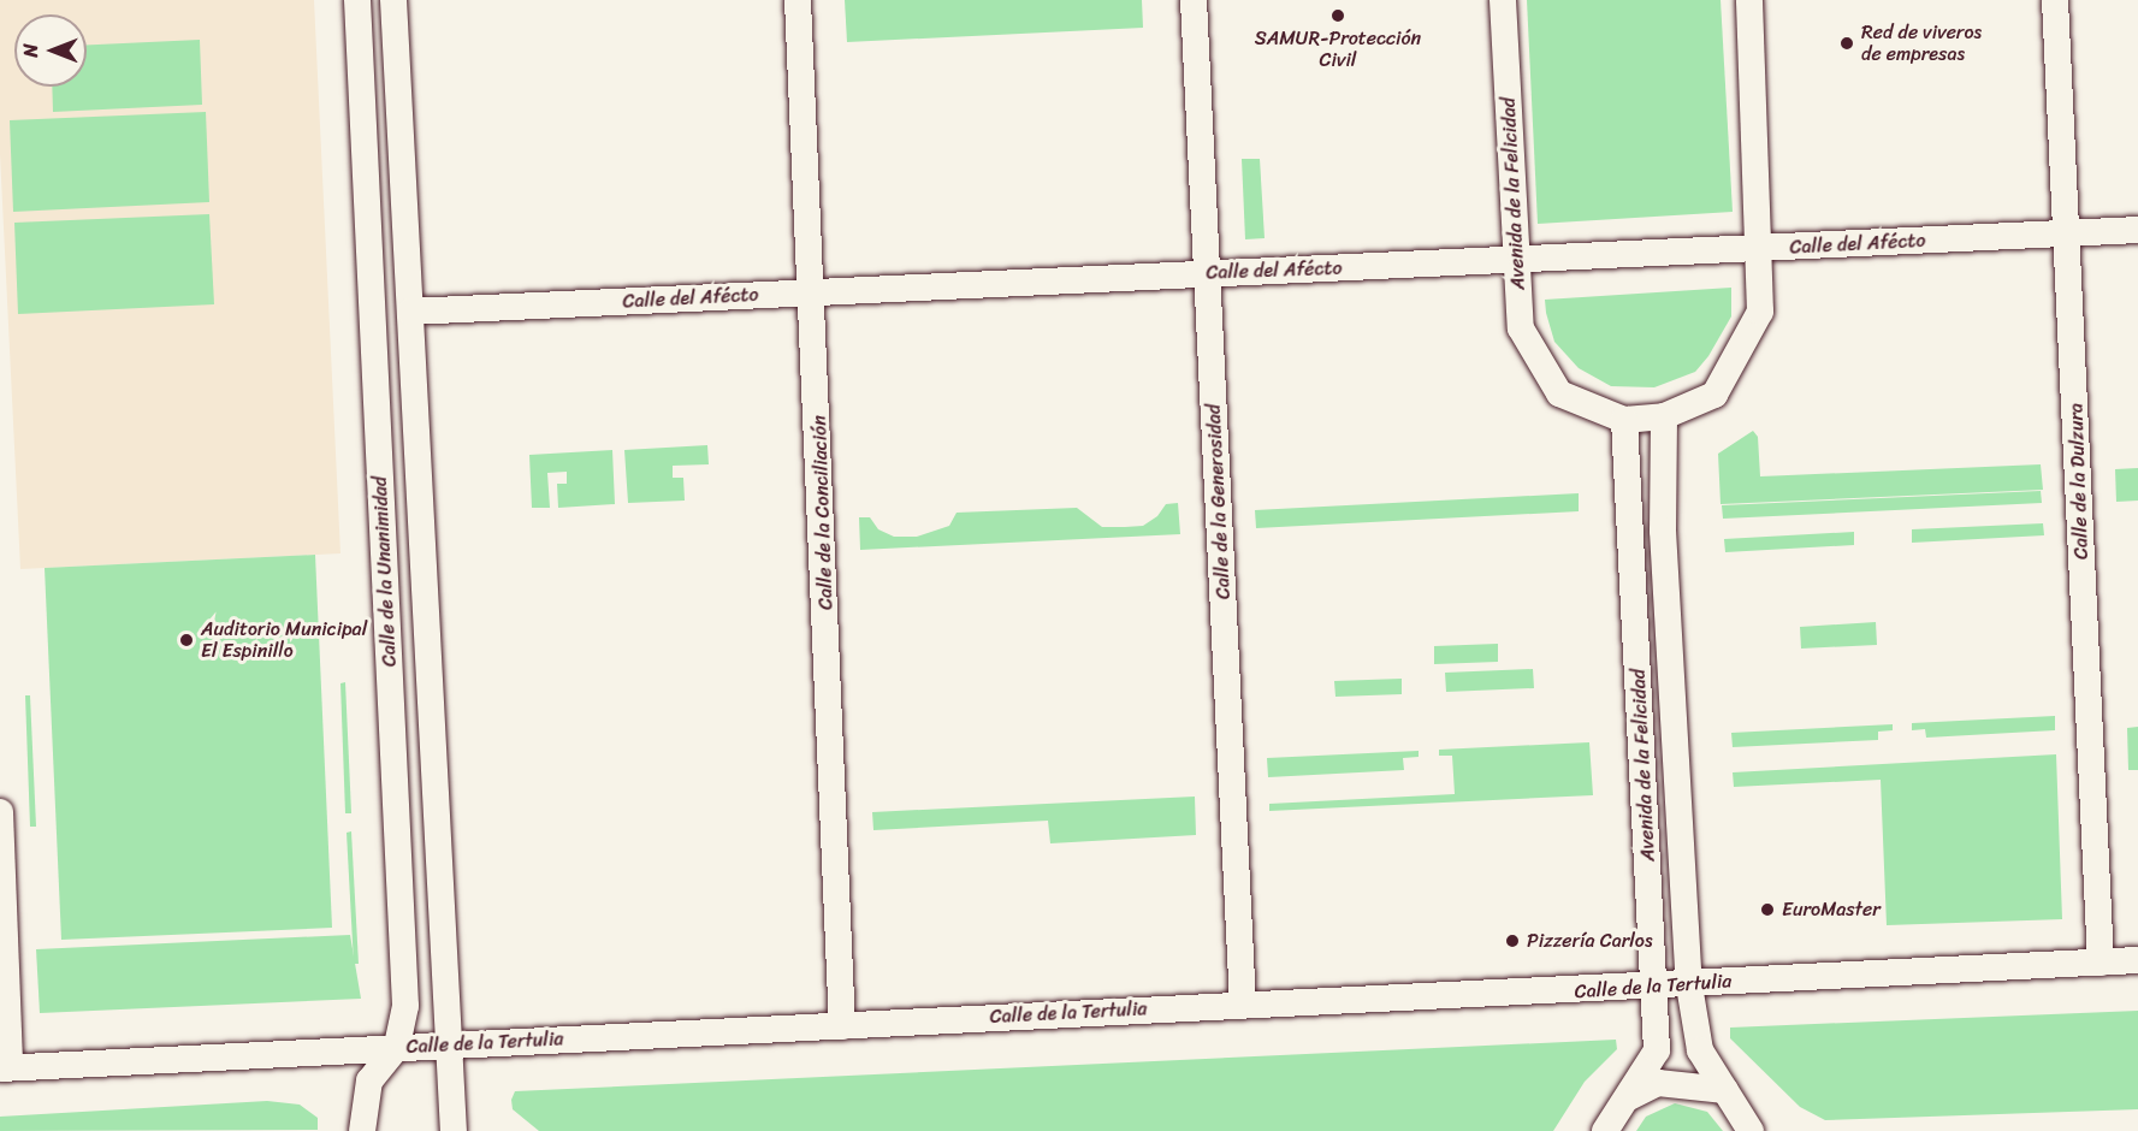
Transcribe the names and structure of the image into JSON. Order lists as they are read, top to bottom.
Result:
{
  "streets": {
    "street": [
      "Avenida de la Felicidad",
      "Calle del Afécto",
      "Calle de la Dulzura",
      "Calle de la Generosidad",
      "Calle de la Conciliación",
      "Calle de la Unanimidad",
      "Calle de la Tertulia"
    ]
  },
  "crossings": [
    ["Avenida de la Felicidad", "Calle del Afécto"],
    ["Avenida de la Felicidad", "Calle de la Tertulia"],
    ["Calle del Afécto", "Calle de la Dulzura"],
    ["Calle del Afécto", "Calle de la Generosidad"],
    ["Calle del Afécto", "Calle de la Conciliación"],
    ["Calle del Afécto", "Calle de la Unanimidad"],
    ["Calle de la Dulzura", "Calle de la Tertulia"],
    ["Calle de la Generosidad", "Calle de la Tertulia"],
    ["Calle de la Conciliación", "Calle de la Tertulia"],
    ["Calle de la Unanimidad", "Calle de la Tertulia"]
  ],
  "places": [
    "SAMUR-Protección Civil",
    "Red de viveros de empresas",
    "Auditorio Municipal El Espinillo",
    "EuroMaster",
    "Pizzería Carlos"
  ],
  "north": "left"
}
